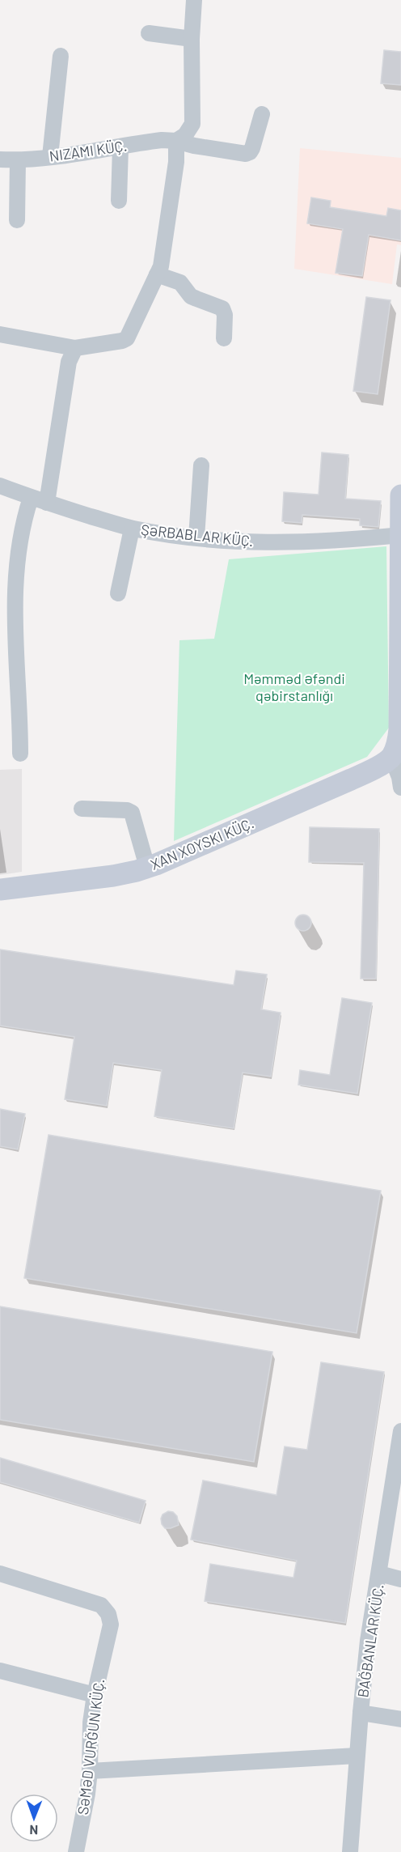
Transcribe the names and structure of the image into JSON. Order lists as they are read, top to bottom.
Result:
{
  "streets": {
    "street": [
      "NIZAMI KÜÇ.",
      "ŞƏRBABLAR KÜÇ.",
      "XAN XOYSKI KÜÇ.",
      "BAĞBANLAR KÜÇ.",
      "SƏMƏD VURĞUN KÜÇ."
    ]
  },
  "parks": ["Məmməd Əfəndi qəbirstanlığı"],
  "north": "bottom"
}
